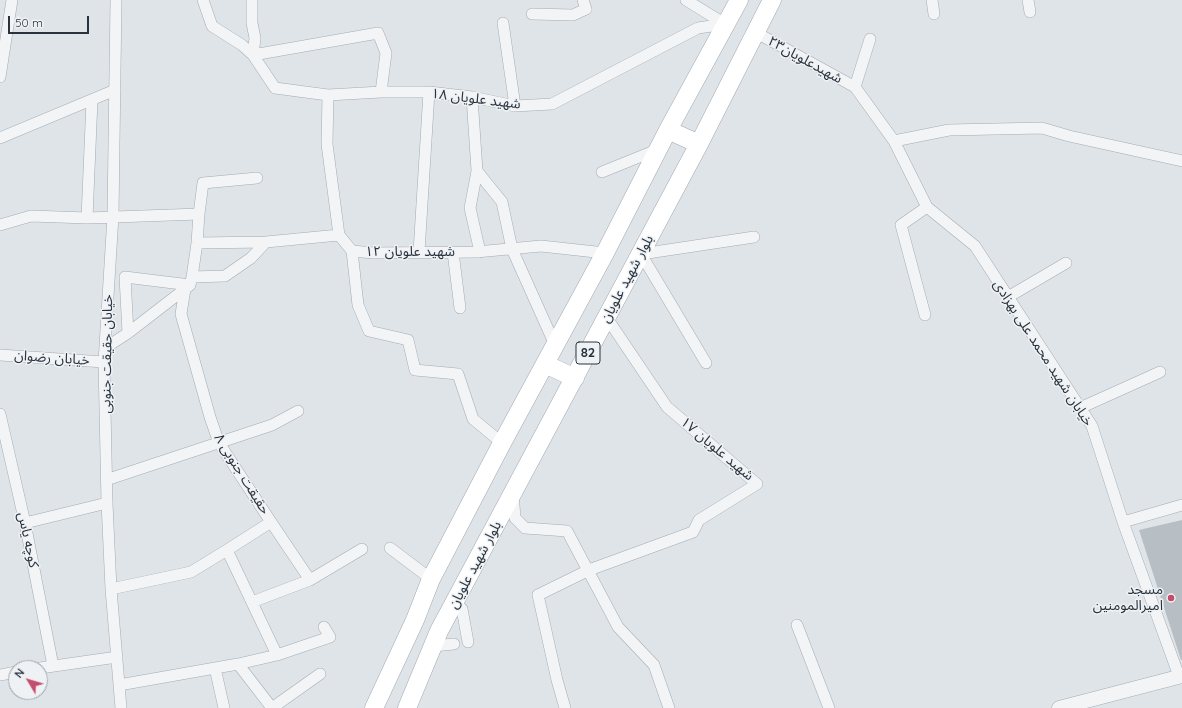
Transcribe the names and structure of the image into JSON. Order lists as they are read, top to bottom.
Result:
{
  "streets": {
    "main road": ["بلوار شهید علویان", "82"],
    "street": [
      "شهیدعلویان۲۳",
      "شهید علویان ۱۸",
      "شهید علویان ۱۲",
      "خیابان شهید محمد علی بهزادی",
      "خیابان حقیقت جنوبی",
      "خیابان رضوان",
      "شهید علویان ۱۷",
      "حقیقت جنوبی ۸",
      "کوچه یاس"
    ]
  },
  "crossings": [
    ["شهیدعلویان۲۳", "بلوار شهید علویان"],
    ["شهیدعلویان۲۳", "خیابان شهید محمد علی بهزادی"],
    ["شهید علویان ۱۸", "82"],
    ["شهید علویان ۱۲", "82"],
    ["بلوار شهید علویان", "شهید علویان ۱۷"],
    ["خیابان حقیقت جنوبی", "خیابان رضوان"],
    ["خیابان حقیقت جنوبی", "حقیقت جنوبی ۸"]
  ],
  "places": ["مسجد امیرالمومنین"],
  "scale_bar": "50 m",
  "north": "top left"
}
